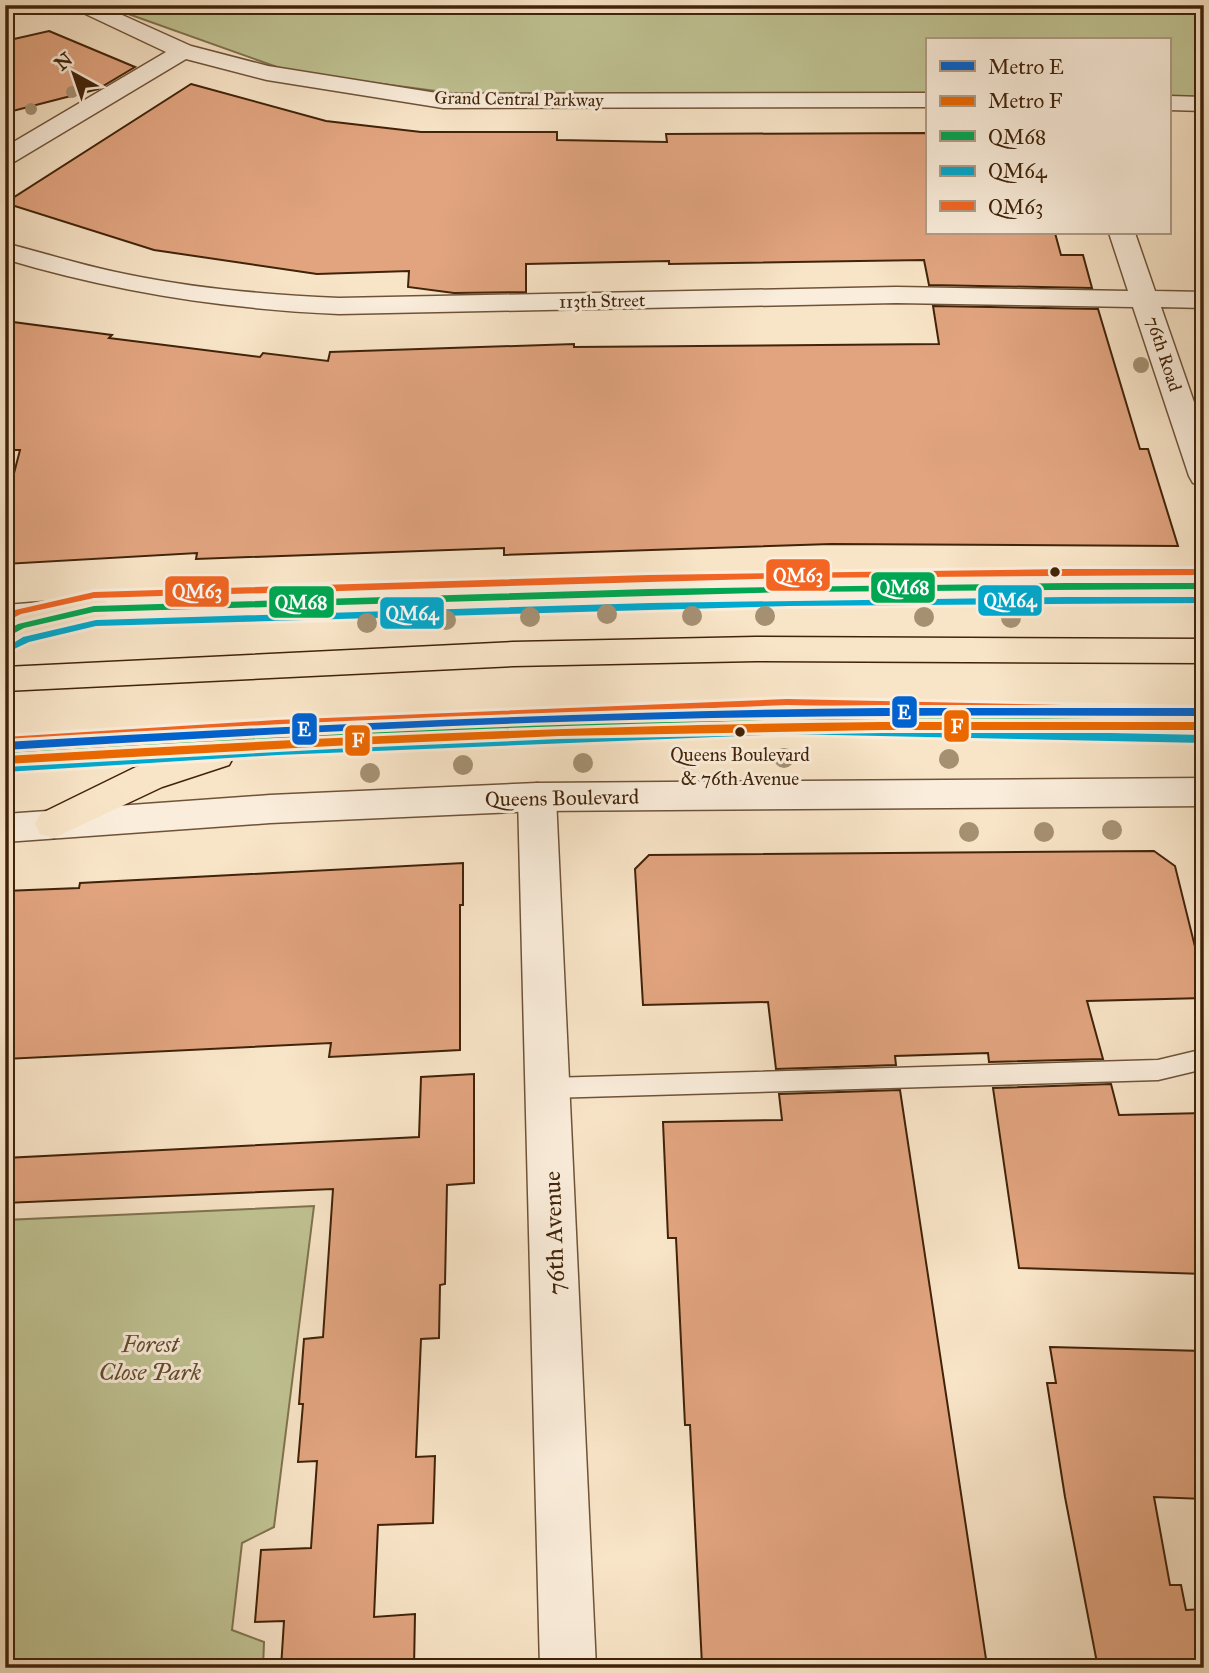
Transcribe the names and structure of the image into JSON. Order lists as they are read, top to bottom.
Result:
{
  "streets": {
    "street": [
      "Grand Central Parkway",
      "113th Street",
      "76th Road",
      "Queens Boulevard",
      "76th Avenue"
    ]
  },
  "crossings": [
    ["113th Street", "76th Road"],
    ["Queens Boulevard", "76th Avenue"]
  ],
  "parks": ["Forest Close Park"],
  "places": ["Queens Boulevard & 76th Avenue"],
  "lines": [
    "transit line QM63",
    "transit line QM68",
    "transit line QM64",
    "metro line E",
    "metro line F"
  ],
  "legend": [
    "Metro E",
    "Metro F",
    "QM68",
    "QM64",
    "QM63"
  ],
  "north": "top left"
}
